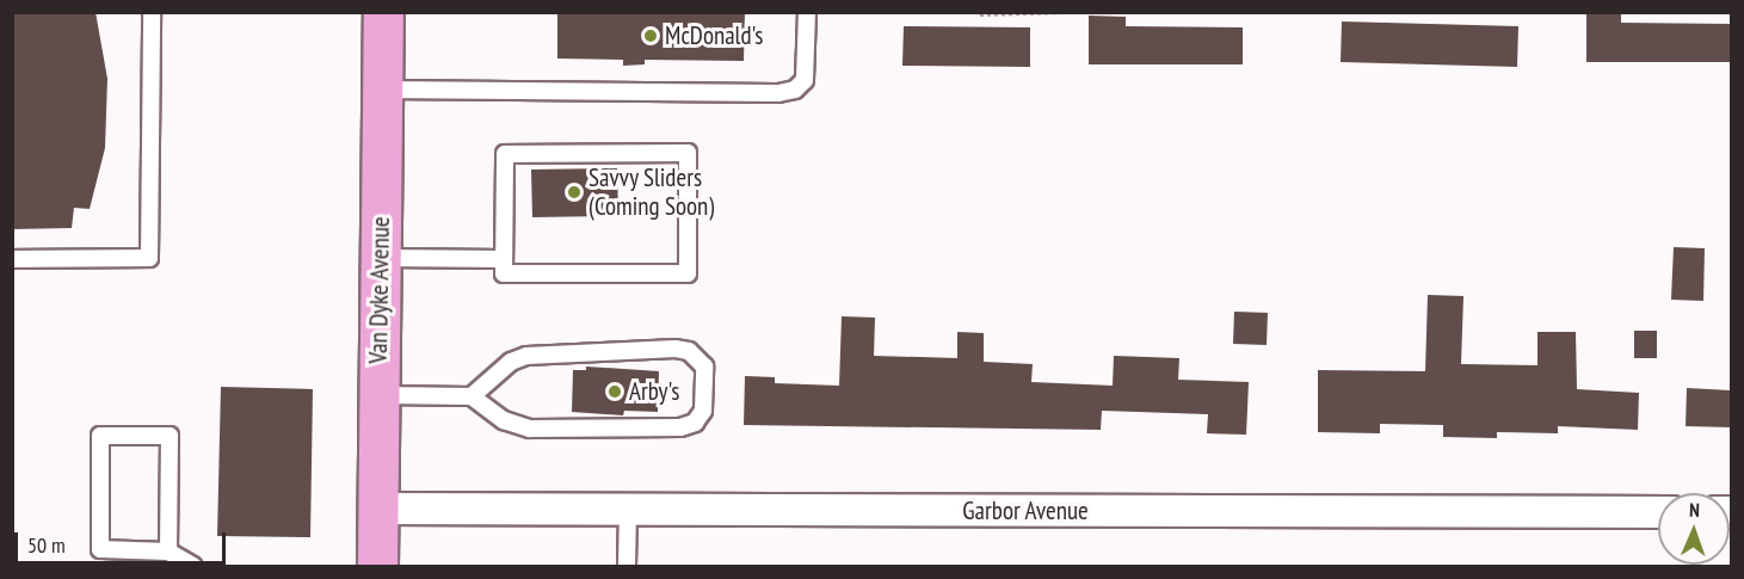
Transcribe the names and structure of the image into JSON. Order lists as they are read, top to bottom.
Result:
{
  "streets": {
    "main road": ["Van Dyke Avenue"],
    "street": ["Garbor Avenue"]
  },
  "crossings": [
    ["Van Dyke Avenue", "Garbor Avenue"]
  ],
  "places": ["McDonald's", "Savvy Sliders (Coming Soon)", "Arby's"],
  "scale_bar": "50 m",
  "north": "top"
}
